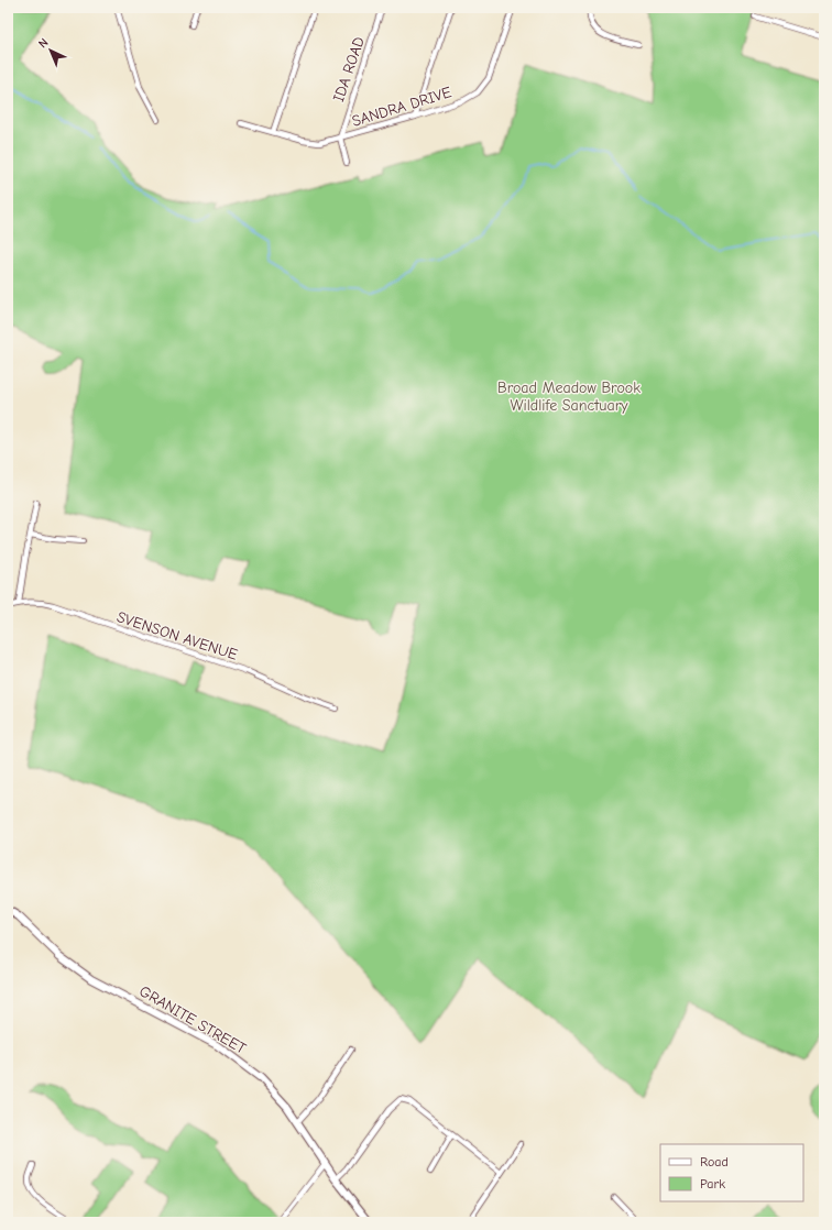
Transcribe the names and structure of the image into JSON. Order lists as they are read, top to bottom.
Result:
{
  "streets": {
    "street": [
      "IDA ROAD",
      "SANDRA DRIVE",
      "SVENSON AVENUE",
      "GRANITE STREET"
    ]
  },
  "crossings": [
    ["IDA ROAD", "SANDRA DRIVE"]
  ],
  "parks": ["Broad Meadow Brook Wildlife Sanctuary"],
  "legend": ["Road", "Park"],
  "north": "top left"
}
